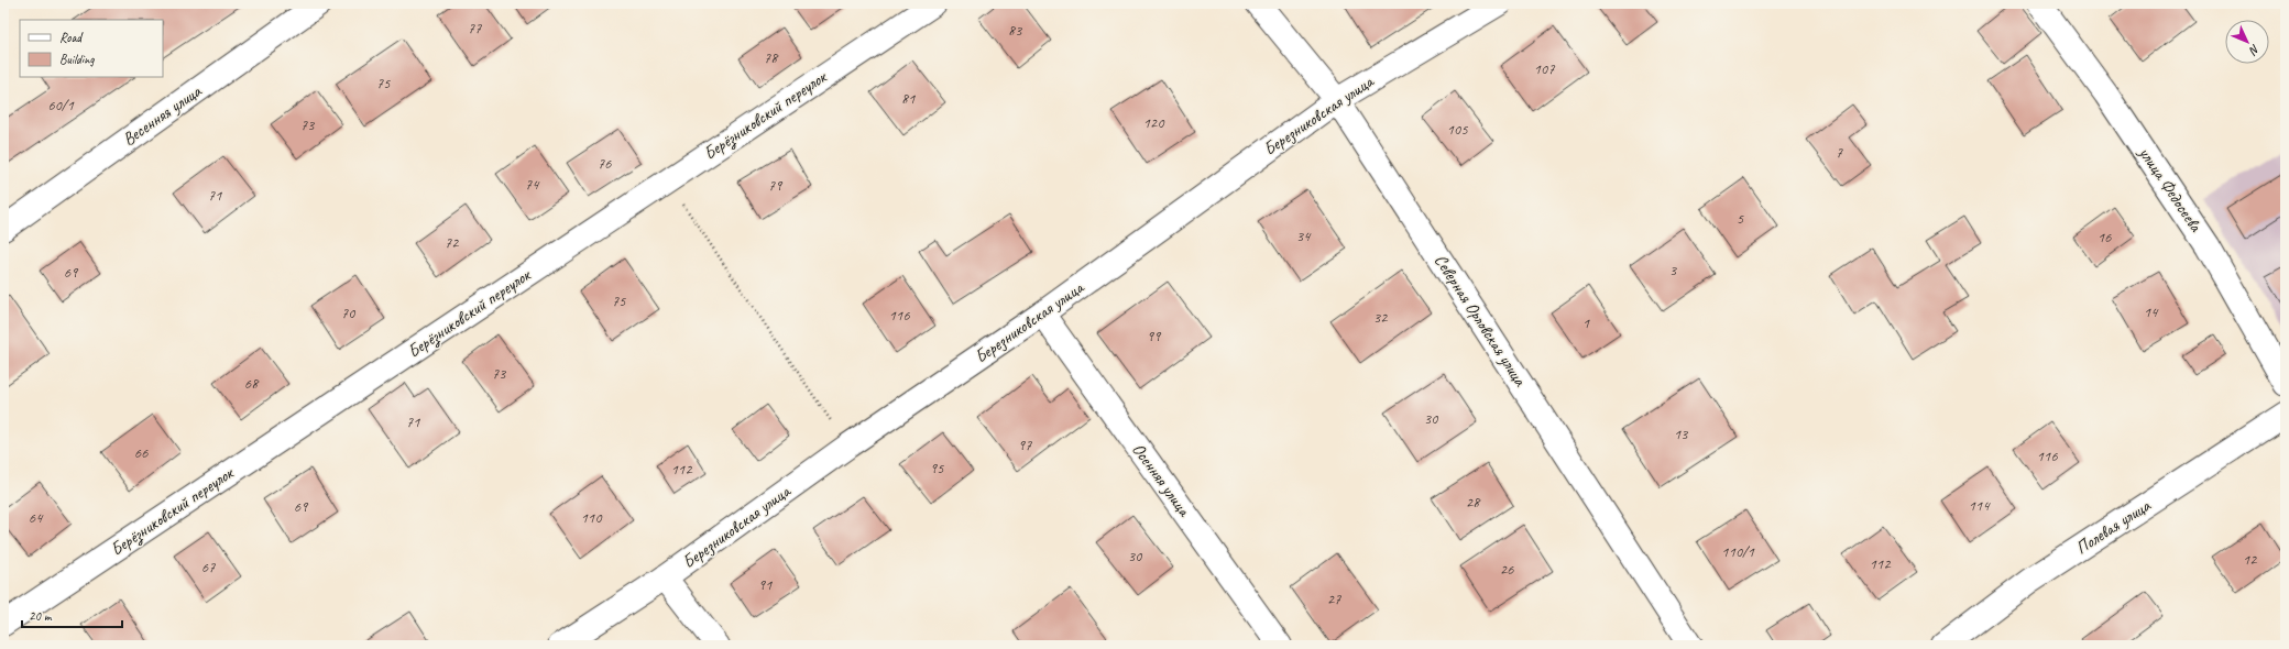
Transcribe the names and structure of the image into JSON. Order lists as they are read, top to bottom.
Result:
{
  "streets": {
    "street": [
      "Весенняя улица",
      "Берёзниковский переулок",
      "Березниковская улица",
      "улица Федосеева",
      "Северная Орловская улица",
      "Осенняя улица",
      "Полевая улица"
    ]
  },
  "crossings": [
    ["Березниковская улица", "Северная Орловская улица"],
    ["Березниковская улица", "Осенняя улица"]
  ],
  "house_numbers": [
    "77",
    "83",
    "78",
    "107",
    "75",
    "81",
    "60/1",
    "120",
    "73",
    "105",
    "7",
    "76",
    "74",
    "79",
    "71",
    "5",
    "34",
    "16",
    "72",
    "3",
    "69",
    "75",
    "14",
    "70",
    "116",
    "32",
    "1",
    "99",
    "73",
    "68",
    "30",
    "71",
    "13",
    "97",
    "66",
    "116",
    "95",
    "112",
    "28",
    "114",
    "69",
    "64",
    "110",
    "110/1",
    "30",
    "12",
    "112",
    "67",
    "26",
    "91",
    "27"
  ],
  "legend": ["Road", "Building"],
  "scale_bar": "20 m",
  "north": "bottom right"
}
